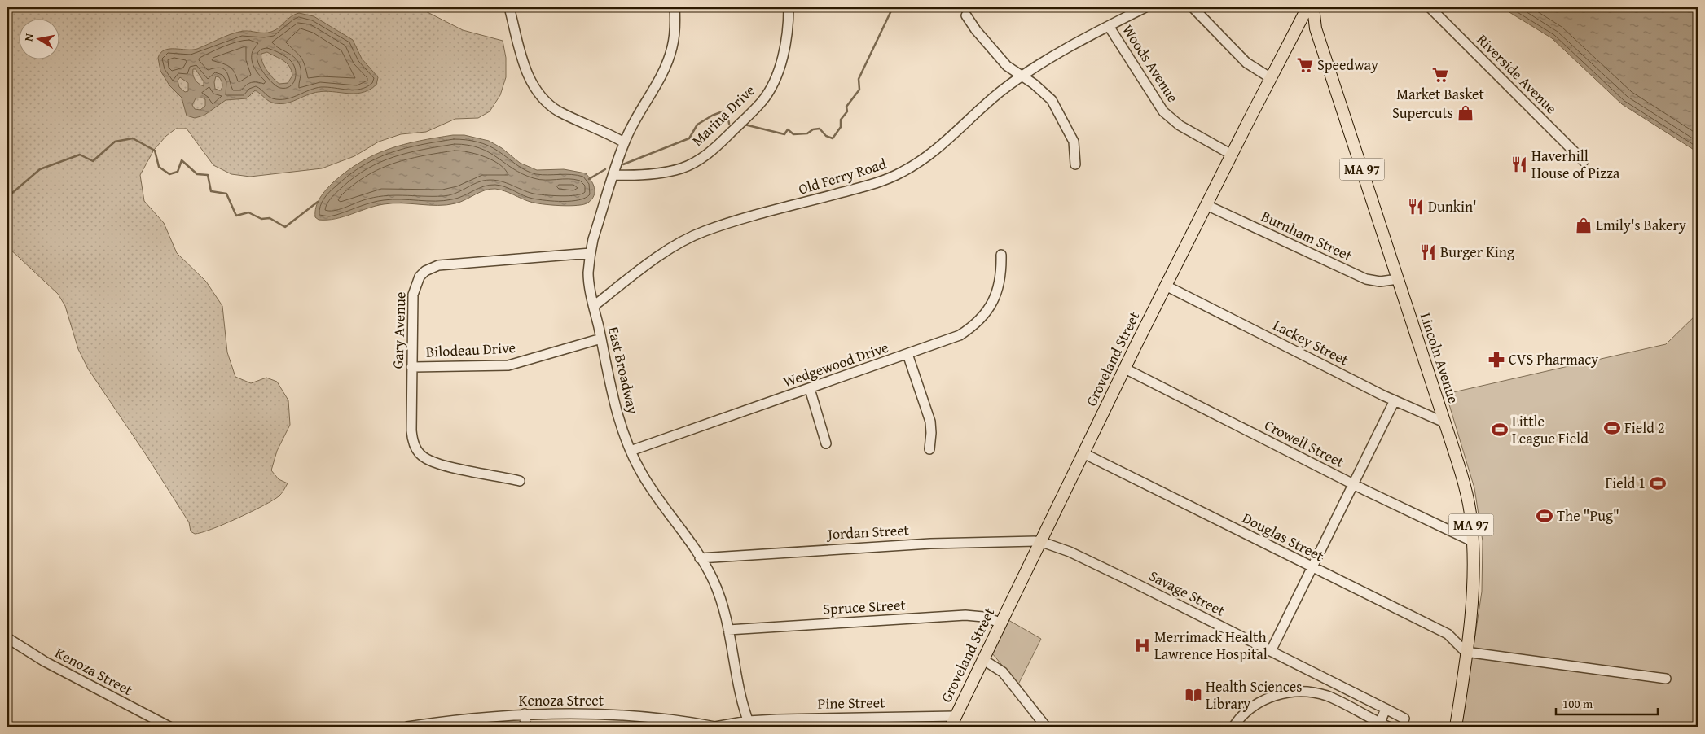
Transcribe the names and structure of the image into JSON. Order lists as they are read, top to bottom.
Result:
{
  "streets": {
    "main road": ["MA 97", "Lincoln Avenue", "Groveland Street"],
    "street": [
      "Woods Avenue",
      "Riverside Avenue",
      "Marina Drive",
      "Old Ferry Road",
      "Burnham Street",
      "Gary Avenue",
      "Lackey Street",
      "Bilodeau Drive",
      "Wedgewood Drive",
      "East Broadway",
      "Crowell Street",
      "Jordan Street",
      "Douglas Street",
      "Savage Street",
      "Spruce Street",
      "Kenoza Street",
      "Pine Street"
    ]
  },
  "crossings": [
    ["Woods Avenue", "Old Ferry Road"],
    ["Woods Avenue", "Groveland Street"],
    ["Marina Drive", "East Broadway"],
    ["Old Ferry Road", "East Broadway"],
    ["Burnham Street", "Lincoln Avenue"],
    ["Burnham Street", "Groveland Street"],
    ["Gary Avenue", "Bilodeau Drive"],
    ["Gary Avenue", "East Broadway"],
    ["Lackey Street", "Lincoln Avenue"],
    ["Lackey Street", "Groveland Street"],
    ["Bilodeau Drive", "East Broadway"],
    ["Lincoln Avenue", "Crowell Street"],
    ["Lincoln Avenue", "Douglas Street"],
    ["Groveland Street", "Crowell Street"],
    ["Groveland Street", "Jordan Street"],
    ["Groveland Street", "Douglas Street"],
    ["Groveland Street", "Savage Street"],
    ["Groveland Street", "Spruce Street"],
    ["Groveland Street", "Pine Street"],
    ["Wedgewood Drive", "East Broadway"],
    ["East Broadway", "Jordan Street"],
    ["East Broadway", "Spruce Street"],
    ["East Broadway", "Kenoza Street"],
    ["East Broadway", "Pine Street"],
    ["Jordan Street", "Savage Street"],
    ["Kenoza Street", "Pine Street"]
  ],
  "places": {
    "supermarket": ["Speedway", "Market Basket"],
    "shop": ["Supercuts", "Emily's Bakery"],
    "restaurant": ["Haverhill House of Pizza", "Dunkin'", "Burger King"],
    "pharmacy": ["CVS Pharmacy"],
    "sports": [
      "Field 2",
      "Little League Field",
      "Field 1",
      "The \"Pug\""
    ],
    "hospital": ["Merrimack Health Lawrence Hospital"],
    "library": ["Health Sciences Library"]
  },
  "scale_bar": "100 m",
  "north": "left"
}
